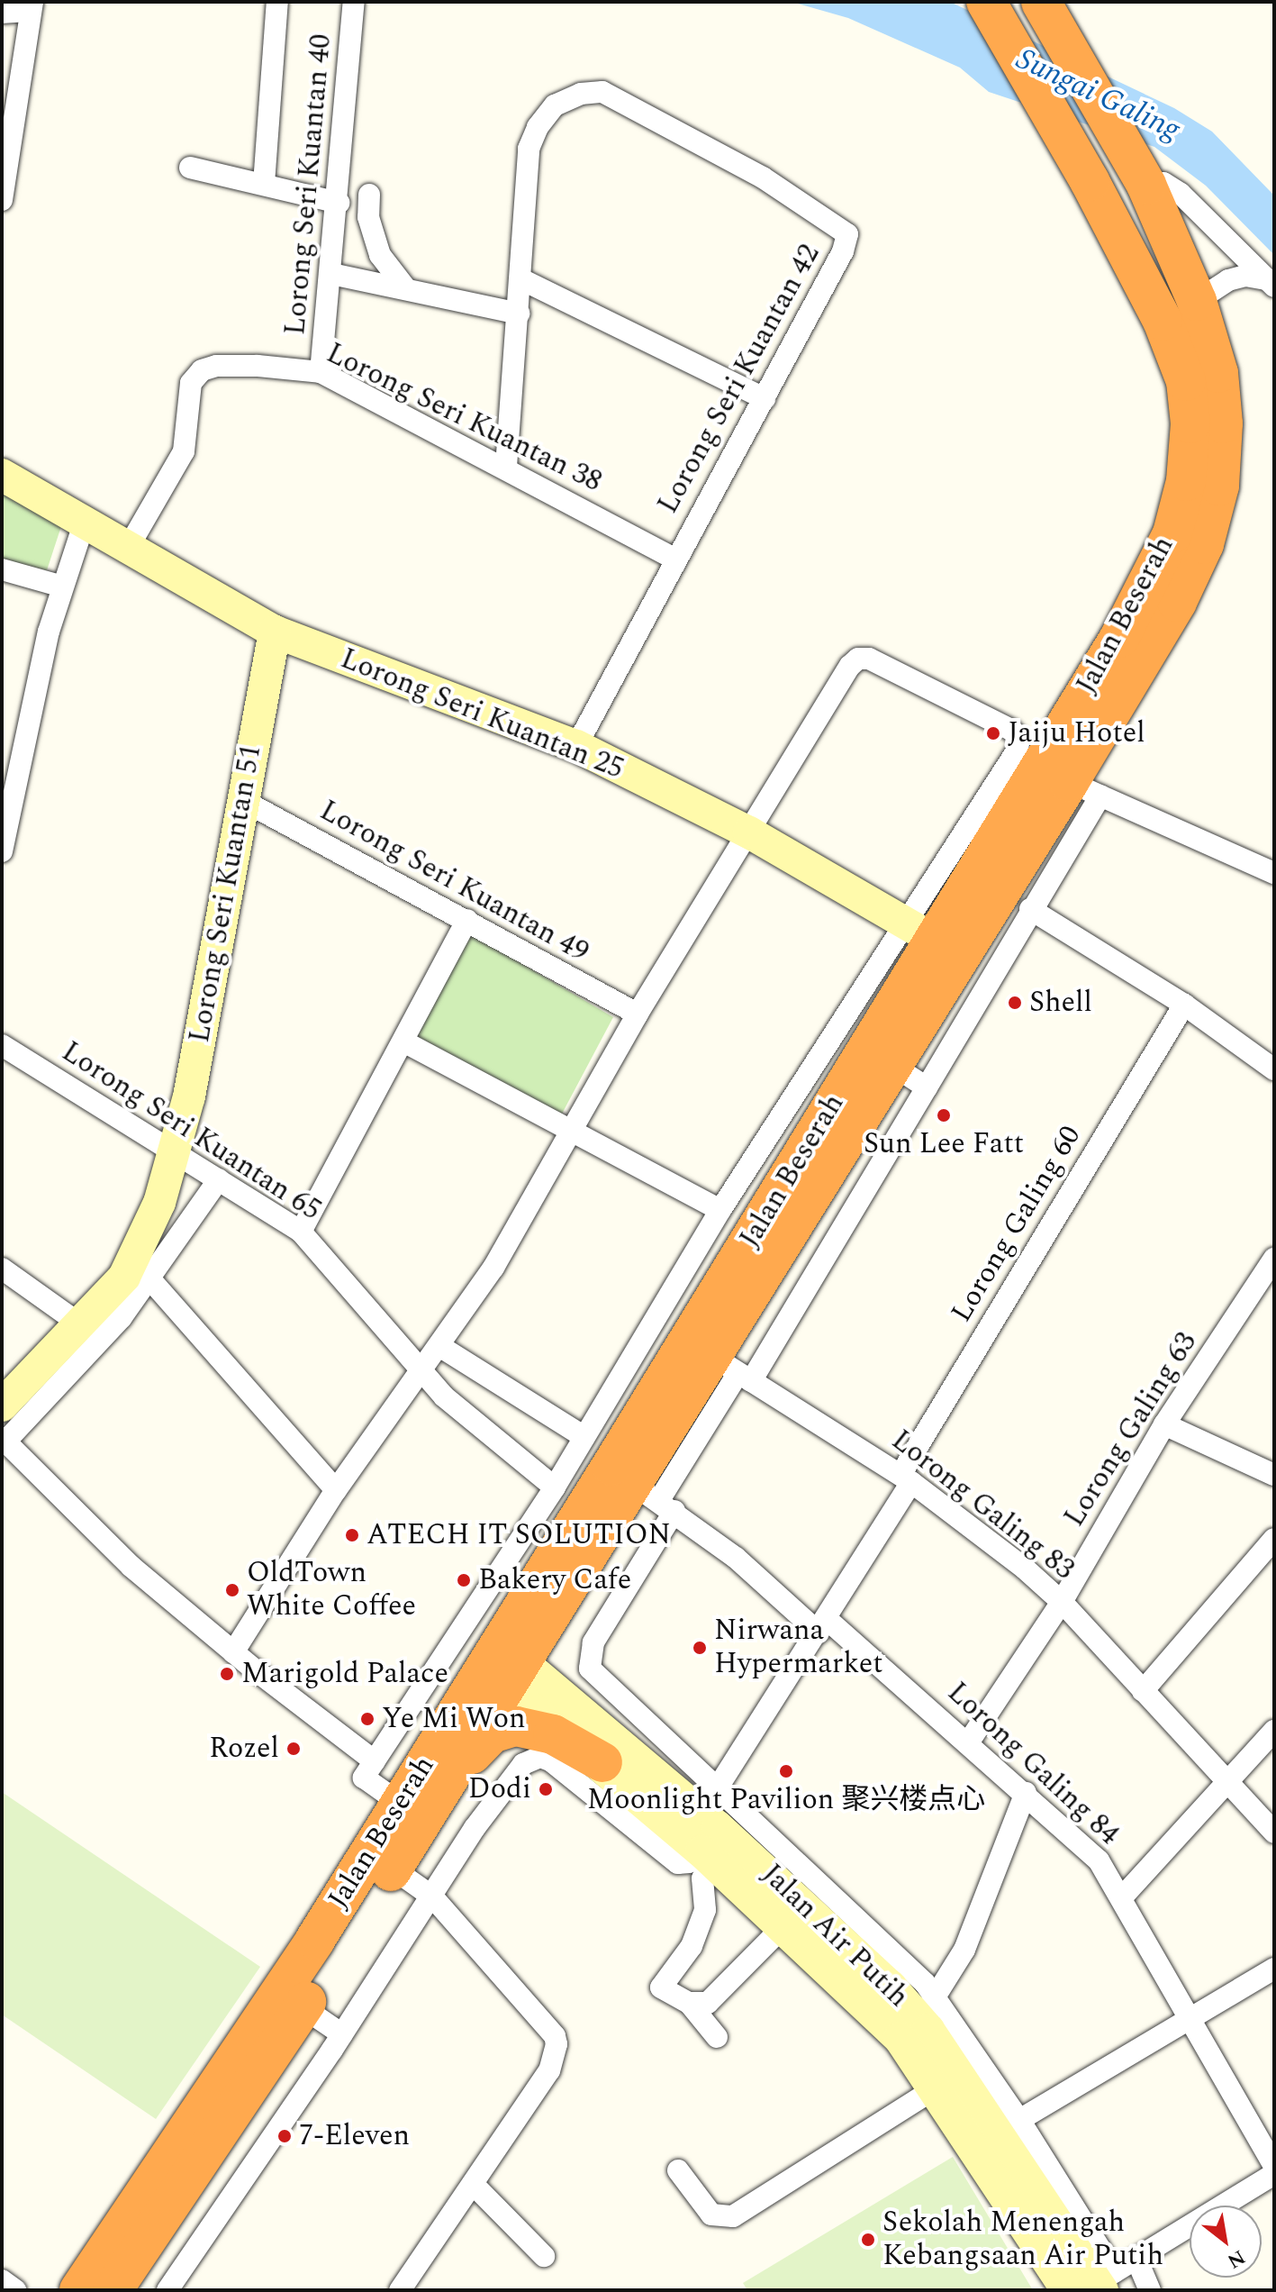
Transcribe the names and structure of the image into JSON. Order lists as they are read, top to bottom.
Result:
{
  "streets": {
    "highway": ["Jalan Beserah"],
    "street": [
      "Lorong Seri Kuantan 40",
      "Lorong Seri Kuantan 42",
      "Lorong Seri Kuantan 38",
      "Lorong Seri Kuantan 25",
      "Lorong Seri Kuantan 49",
      "Lorong Seri Kuantan 51",
      "Lorong Seri Kuantan 65",
      "Lorong Galing 60",
      "Lorong Galing 63",
      "Lorong Galing 83",
      "Lorong Galing 84",
      "Jalan Air Putih"
    ]
  },
  "crossings": [
    ["Lorong Seri Kuantan 40", "Lorong Seri Kuantan 38"],
    ["Lorong Seri Kuantan 42", "Lorong Seri Kuantan 38"],
    ["Lorong Seri Kuantan 42", "Lorong Seri Kuantan 25"],
    ["Lorong Seri Kuantan 38", "Lorong Seri Kuantan 25"],
    ["Jalan Beserah", "Lorong Seri Kuantan 25"],
    ["Jalan Beserah", "Lorong Galing 83"],
    ["Jalan Beserah", "Lorong Galing 84"],
    ["Jalan Beserah", "Jalan Air Putih"],
    ["Lorong Seri Kuantan 25", "Lorong Seri Kuantan 51"],
    ["Lorong Seri Kuantan 49", "Lorong Seri Kuantan 51"],
    ["Lorong Seri Kuantan 51", "Lorong Seri Kuantan 65"],
    ["Lorong Galing 60", "Lorong Galing 83"],
    ["Lorong Galing 60", "Lorong Galing 84"],
    ["Lorong Galing 60", "Jalan Air Putih"],
    ["Lorong Galing 63", "Lorong Galing 83"],
    ["Lorong Galing 63", "Lorong Galing 84"]
  ],
  "water": ["Sungai Galing"],
  "places": [
    "Jaiju Hotel",
    "Shell",
    "Sun Lee Fatt",
    "ATECH IT SOLUTION",
    "Bakery Cafe",
    "OldTown White Coffee",
    "Nirwana Hypermarket",
    "Marigold Palace",
    "Ye Mi Won",
    "Rozel",
    "Moonlight Pavilion 聚兴楼点心",
    "Dodi",
    "7-Eleven",
    "Sekolah Menengah Kebangsaan Air Putih"
  ],
  "north": "bottom right"
}
